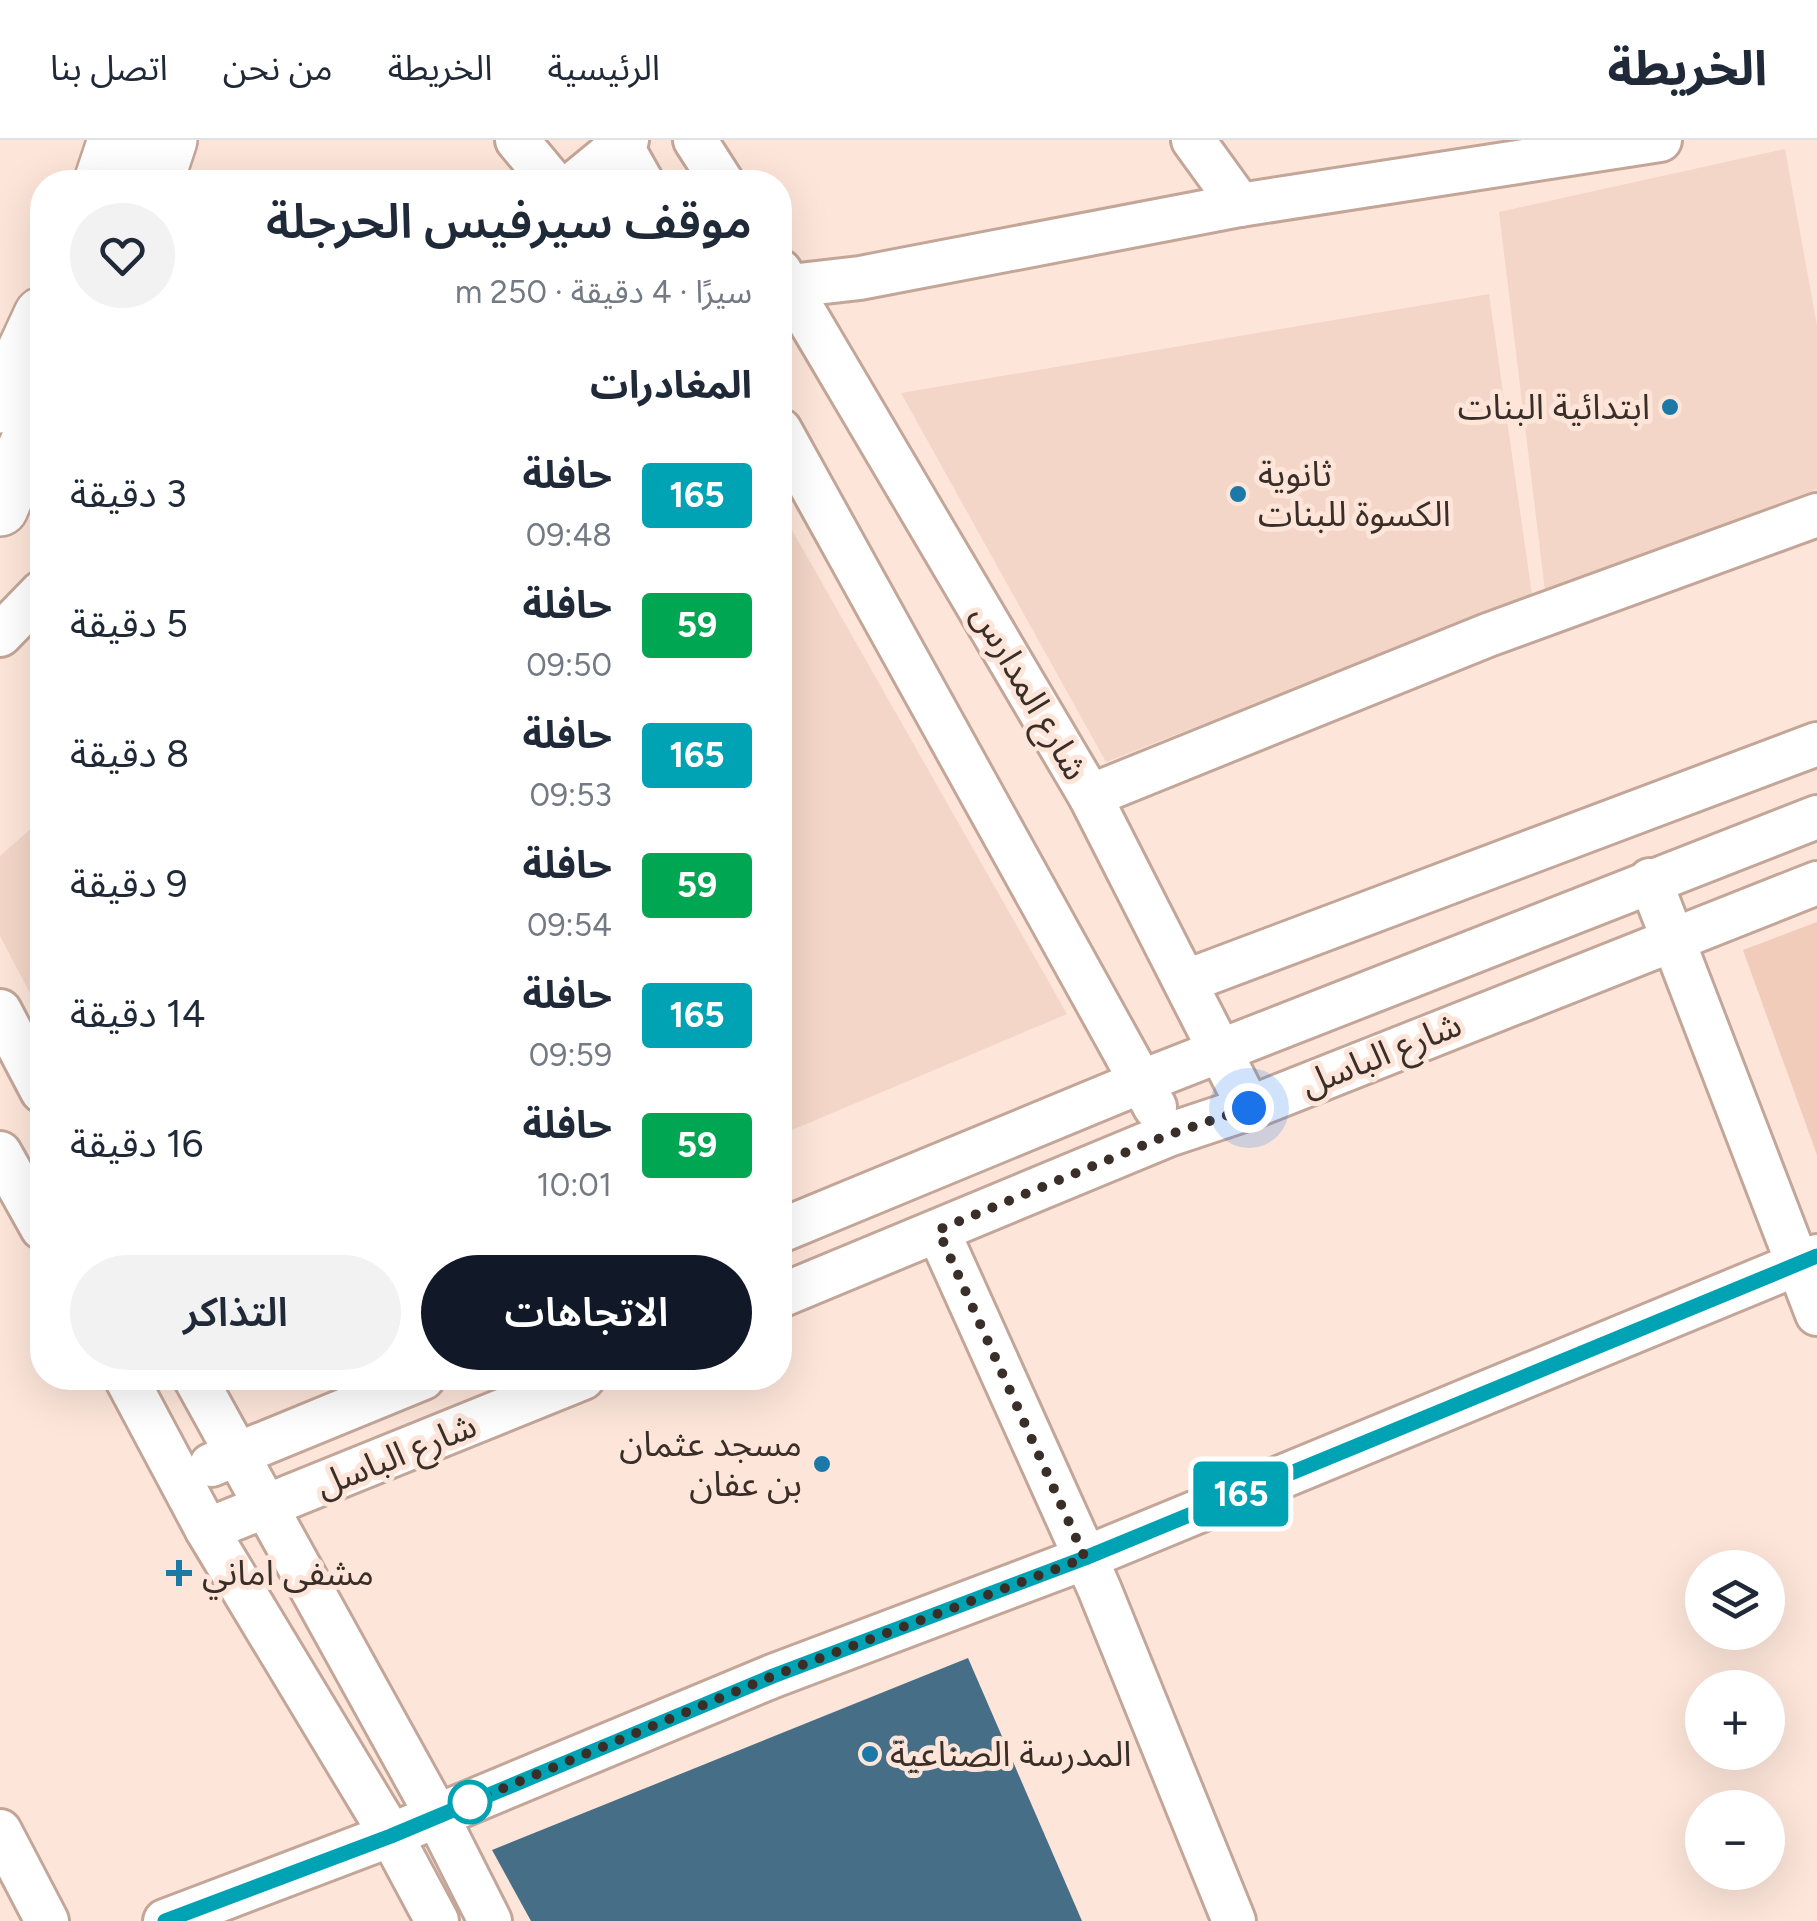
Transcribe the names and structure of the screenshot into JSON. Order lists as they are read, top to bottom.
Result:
{
  "streets": {
    "street": ["شارع المدارس", "شارع الباسل"]
  },
  "crossings": [
    ["شارع المدارس", "شارع الباسل"]
  ],
  "places": {
    "other": [
      "ابتدائية البنات",
      "ثانوية الكسوة للبنات",
      "مسجد عثمان بن عفان",
      "المدرسة الصناعية"
    ],
    "health": ["مشفى اماني"]
  },
  "lines": ["bus line 165"],
  "page": {
    "header": "الخريطة",
    "nav": [
      "الرئيسية",
      "الخريطة",
      "من نحن",
      "اتصل بنا"
    ],
    "on_map": "165",
    "heading": [
      ["موقف سيرفيس الحرجلة", "سيرًا · 4 دقيقة · 250 m"],
      "المغادرات"
    ],
    "list": [
      {
        "mark": "165",
        "name": "حافلة",
        "note": "09:48",
        "value": "3 دقيقة"
      },
      {
        "mark": "59",
        "name": "حافلة",
        "note": "09:50",
        "value": "5 دقيقة"
      },
      {
        "mark": "165",
        "name": "حافلة",
        "note": "09:53",
        "value": "8 دقيقة"
      },
      {
        "mark": "59",
        "name": "حافلة",
        "note": "09:54",
        "value": "9 دقيقة"
      },
      {
        "mark": "165",
        "name": "حافلة",
        "note": "09:59",
        "value": "14 دقيقة"
      },
      {
        "mark": "59",
        "name": "حافلة",
        "note": "10:01",
        "value": "16 دقيقة"
      }
    ],
    "buttons": ["الاتجاهات", "التذاكر"],
    "map_buttons": ["+", "−"]
  }
}
